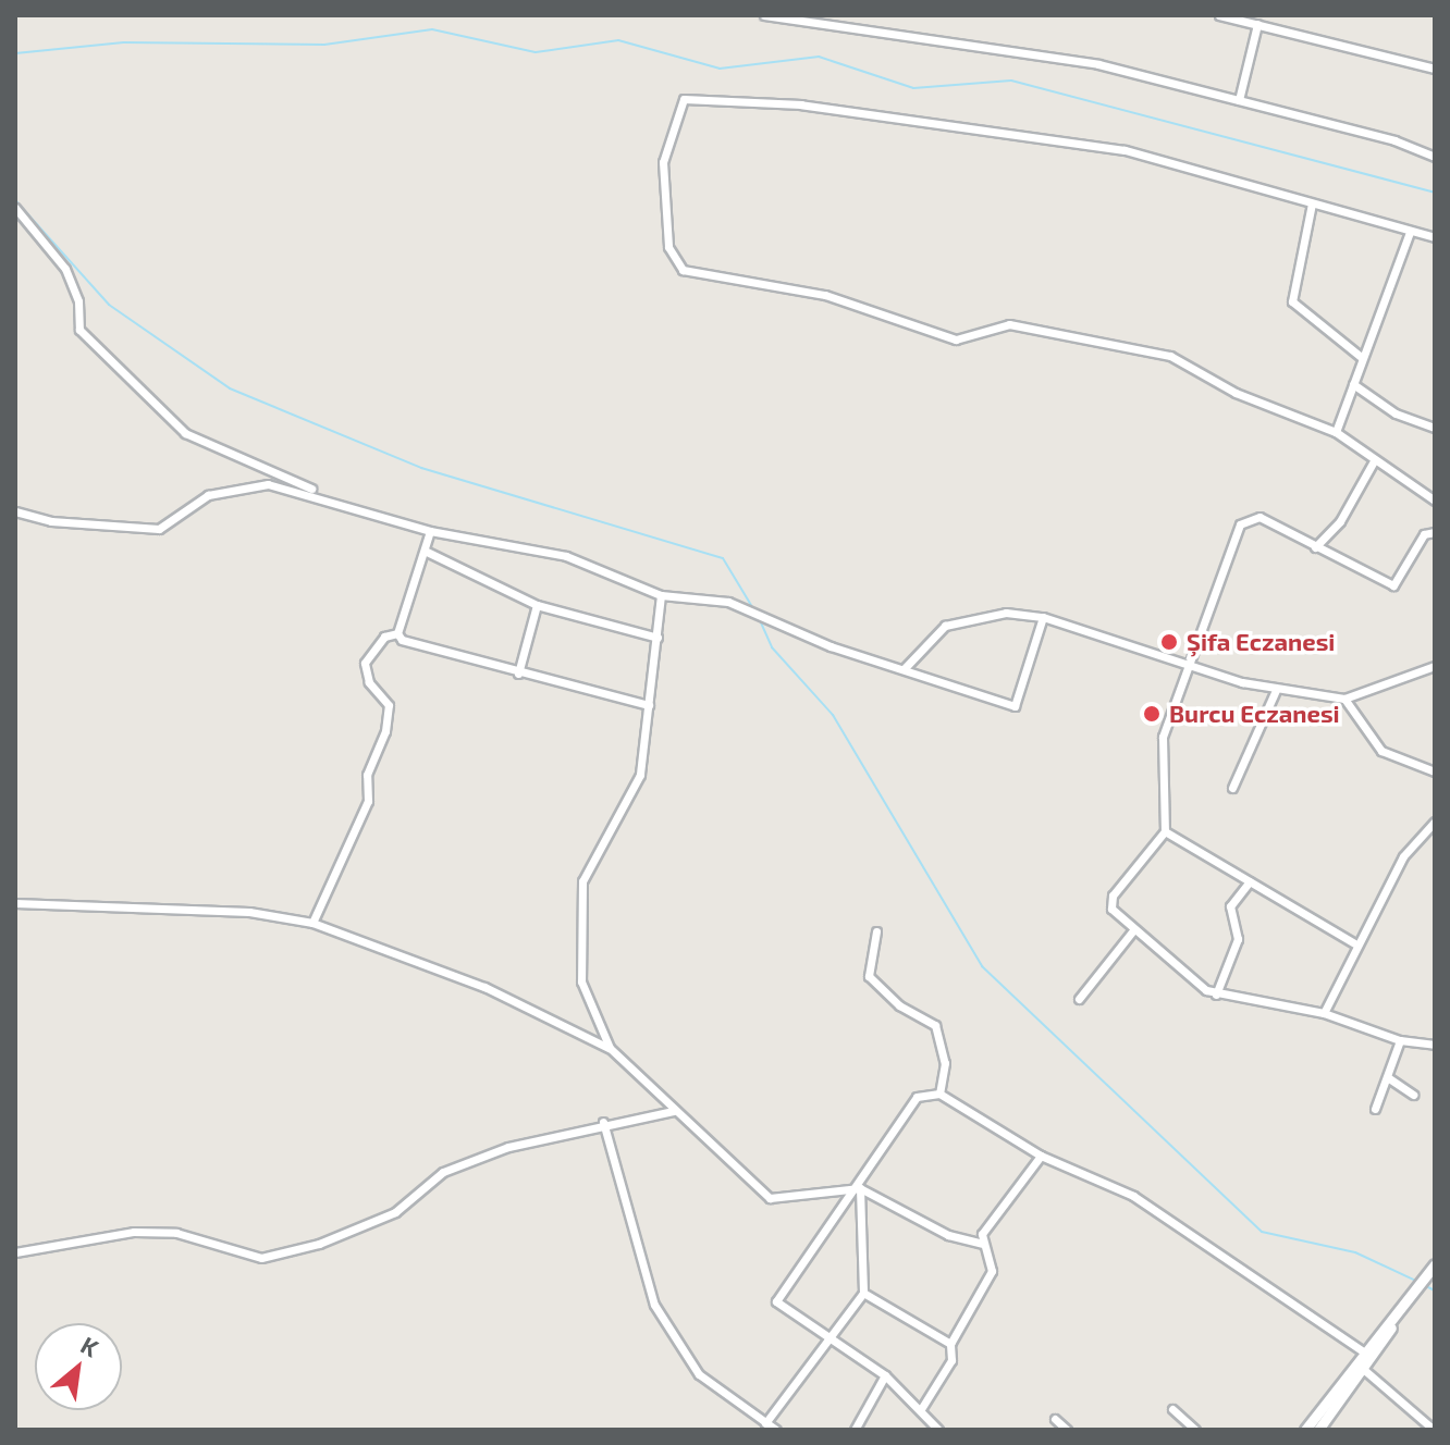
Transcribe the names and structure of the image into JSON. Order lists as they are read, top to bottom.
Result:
{
  "places": ["Şifa Eczanesi", "Burcu Eczanesi"],
  "north": "top right"
}
